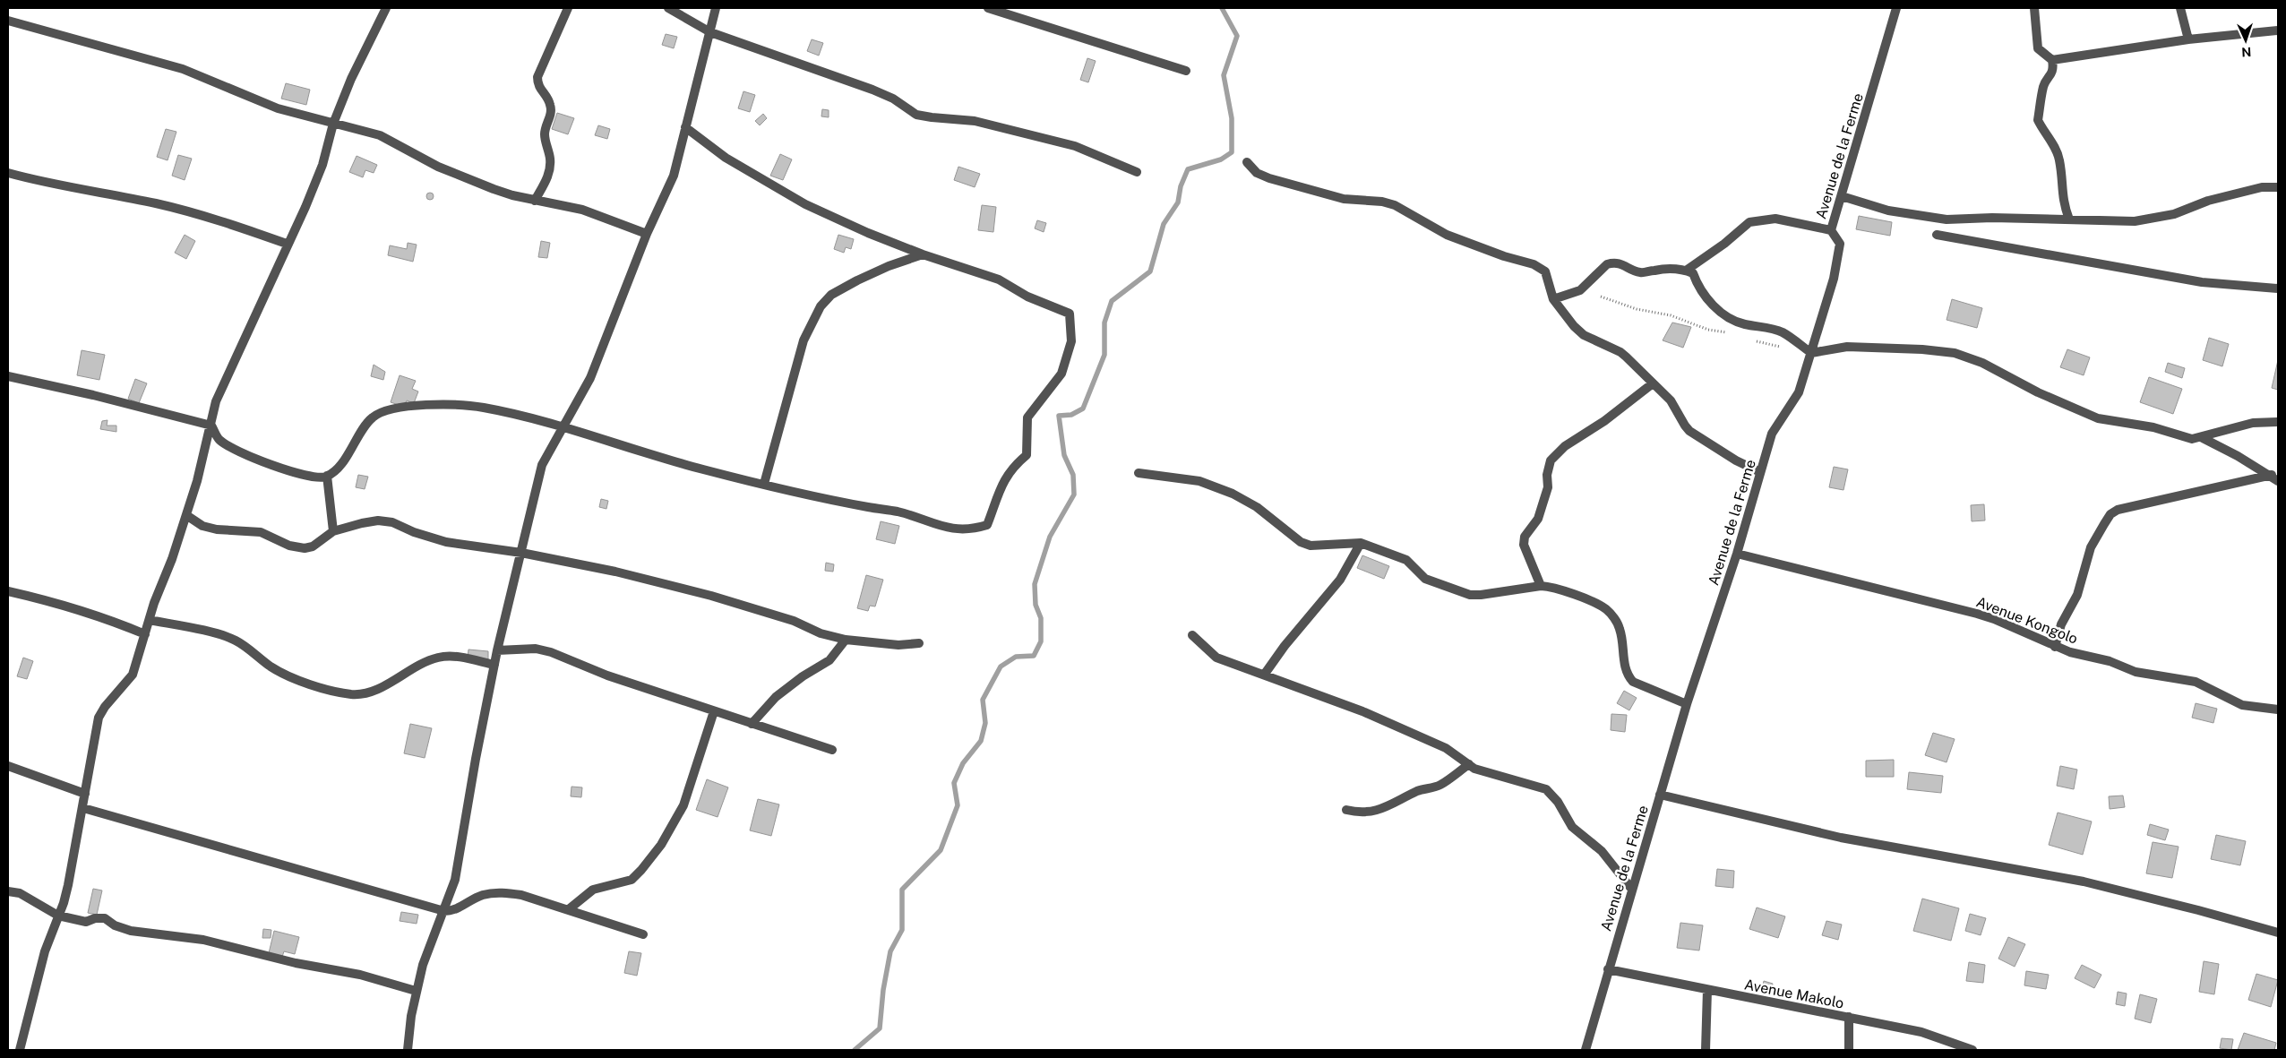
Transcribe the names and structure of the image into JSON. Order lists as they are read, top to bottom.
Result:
{
  "streets": {
    "street": ["Avenue de la Ferme", "Avenue Kongolo", "Avenue Makolo"]
  },
  "crossings": [
    ["Avenue de la Ferme", "Avenue Kongolo"],
    ["Avenue de la Ferme", "Avenue Makolo"]
  ],
  "north": "bottom"
}
